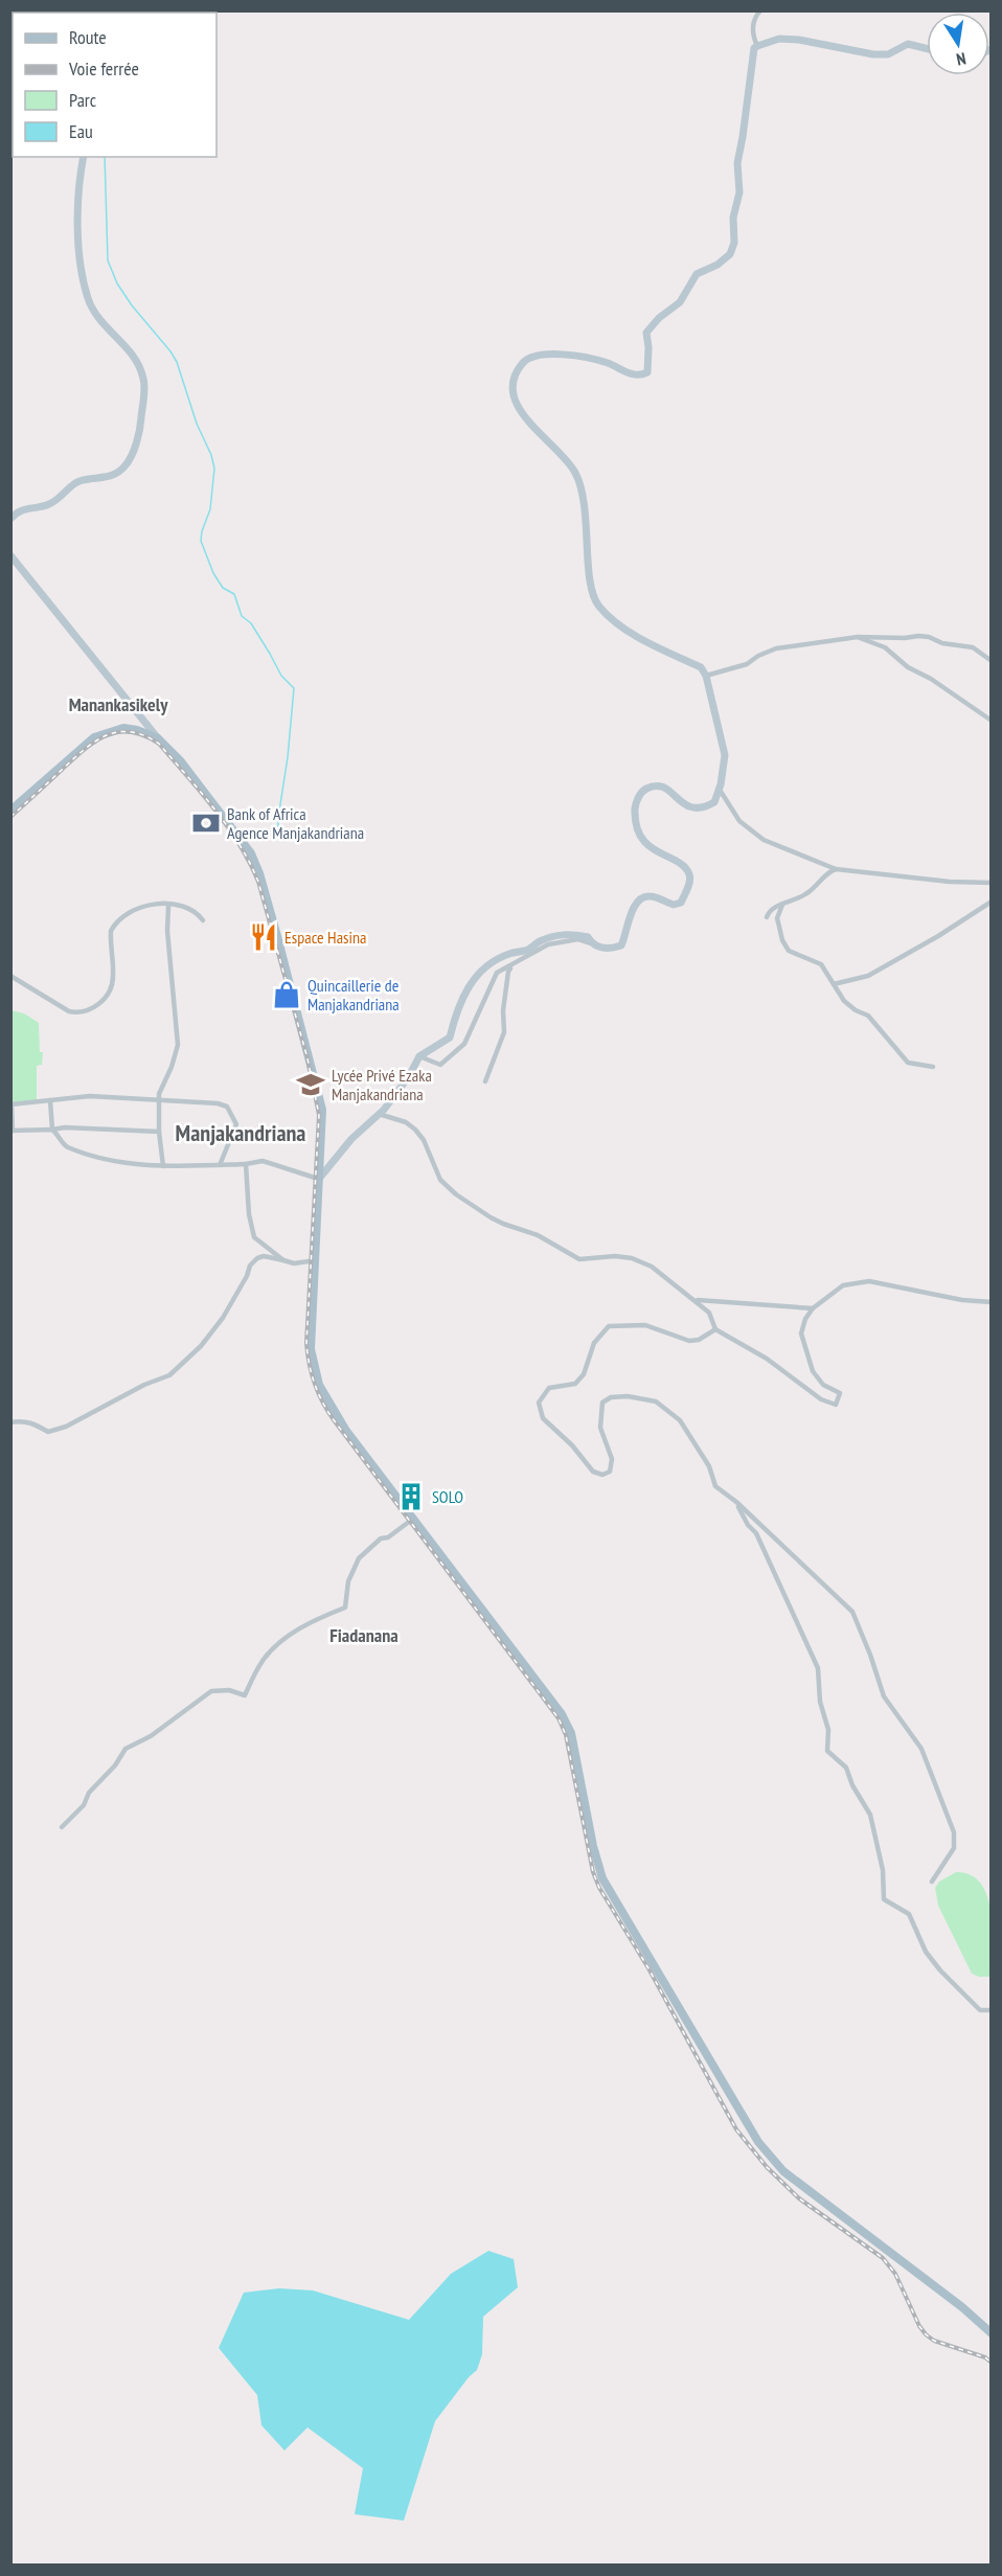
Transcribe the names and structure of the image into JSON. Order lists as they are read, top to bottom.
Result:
{
  "districts": ["Manankasikely", "Manjakandriana", "Fiadanana"],
  "places": {
    "bank": ["Bank of Africa Agence Manjakandriana"],
    "restaurant": ["Espace Hasina"],
    "shop": ["Quincaillerie de Manjakandriana"],
    "school or university": ["Lycée Privé Ezaka Manjakandriana"],
    "building": ["SOLO"]
  },
  "legend": [
    "Route",
    "Voie ferrée",
    "Parc",
    "Eau"
  ],
  "north": "bottom"
}
